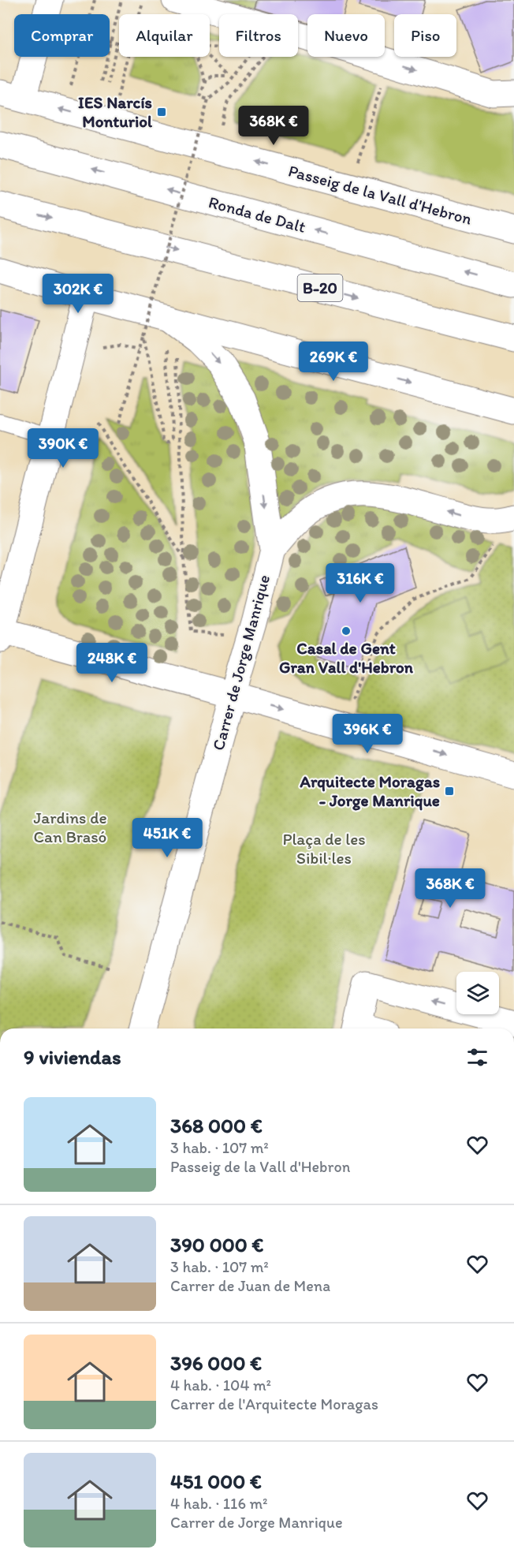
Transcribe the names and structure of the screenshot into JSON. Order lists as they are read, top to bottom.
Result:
{
  "streets": {
    "main road": [
      "Passeig de la Vall d'Hebron",
      "Ronda de Dalt",
      "B-20",
      "Carrer de Jorge Manrique"
    ]
  },
  "parks": ["Jardins de Can Brasó", "Plaça de les Sibil·les"],
  "places": {
    "transit": ["IES Narcís Monturiol", "Arquitecte Moragas - Jorge Manrique"],
    "other": ["Casal de Gent Gran Vall d'Hebron"]
  },
  "page": {
    "chip": [
      "Comprar",
      "Alquilar",
      "Filtros",
      "Nuevo",
      "Piso"
    ],
    "price": [
      "368K €",
      "302K €",
      "269K €",
      "390K €",
      "316K €",
      "248K €",
      "396K €",
      "451K €",
      "368K €"
    ],
    "heading": "9 viviendas",
    "list": [
      {
        "name": "368 000 €",
        "note": "3 hab. · 107 m² · Passeig de la Vall d'Hebron"
      },
      {
        "name": "390 000 €",
        "note": "3 hab. · 107 m² · Carrer de Juan de Mena"
      },
      {
        "name": "396 000 €",
        "note": "4 hab. · 104 m² · Carrer de l'Arquitecte Moragas"
      },
      {
        "name": "451 000 €",
        "note": "4 hab. · 116 m² · Carrer de Jorge Manrique"
      }
    ]
  }
}
